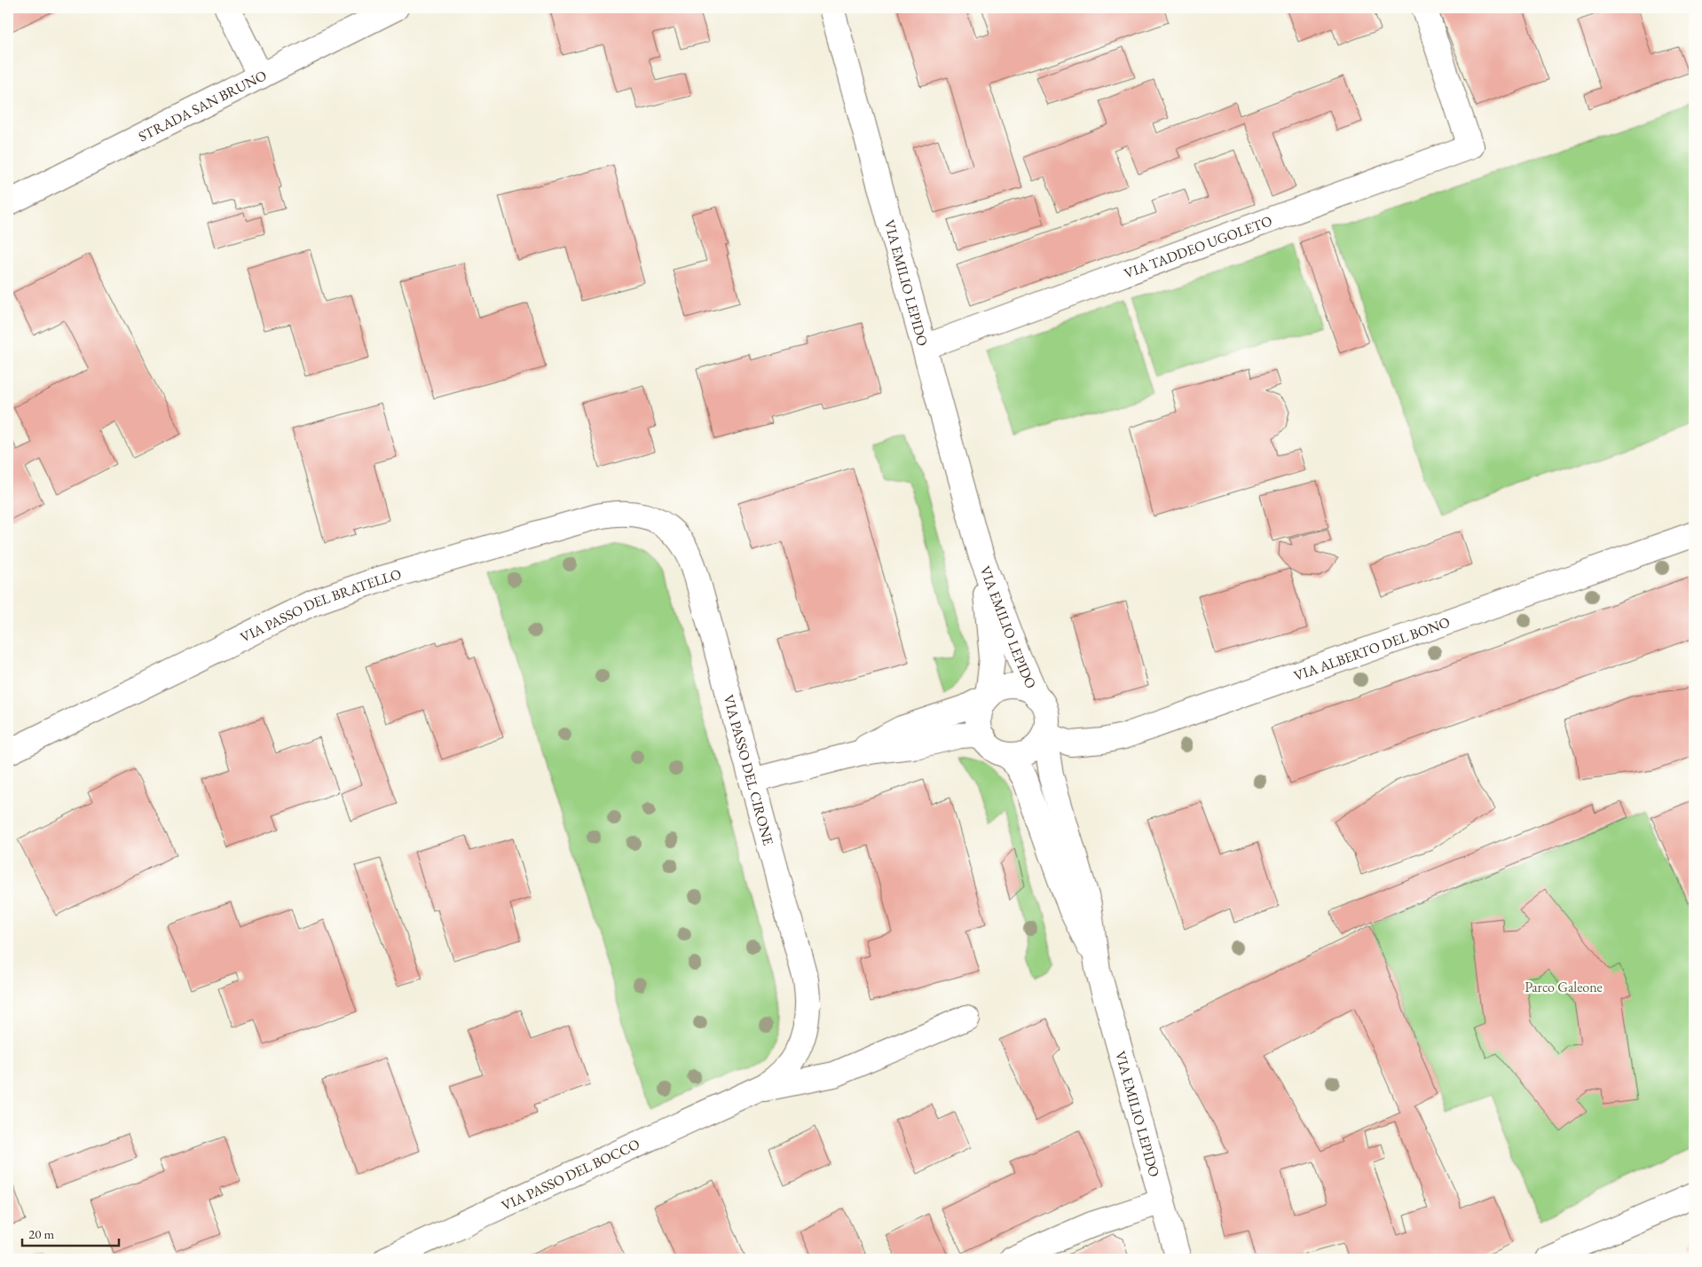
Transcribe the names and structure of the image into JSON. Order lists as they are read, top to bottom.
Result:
{
  "streets": {
    "street": [
      "STRADA SAN BRUNO",
      "VIA TADDEO UGOLETO",
      "VIA EMILIO LEPIDO",
      "VIA PASSO DEL BRATELLO",
      "VIA ALBERTO DEL BONO",
      "VIA PASSO DEL CIRONE",
      "VIA PASSO DEL BOCCO"
    ]
  },
  "crossings": [
    ["VIA TADDEO UGOLETO", "VIA EMILIO LEPIDO"],
    ["VIA EMILIO LEPIDO", "VIA ALBERTO DEL BONO"],
    ["VIA PASSO DEL BRATELLO", "VIA PASSO DEL CIRONE"],
    ["VIA PASSO DEL CIRONE", "VIA PASSO DEL BOCCO"]
  ],
  "parks": ["Parco Galeone"],
  "scale_bar": "20 m"
}
